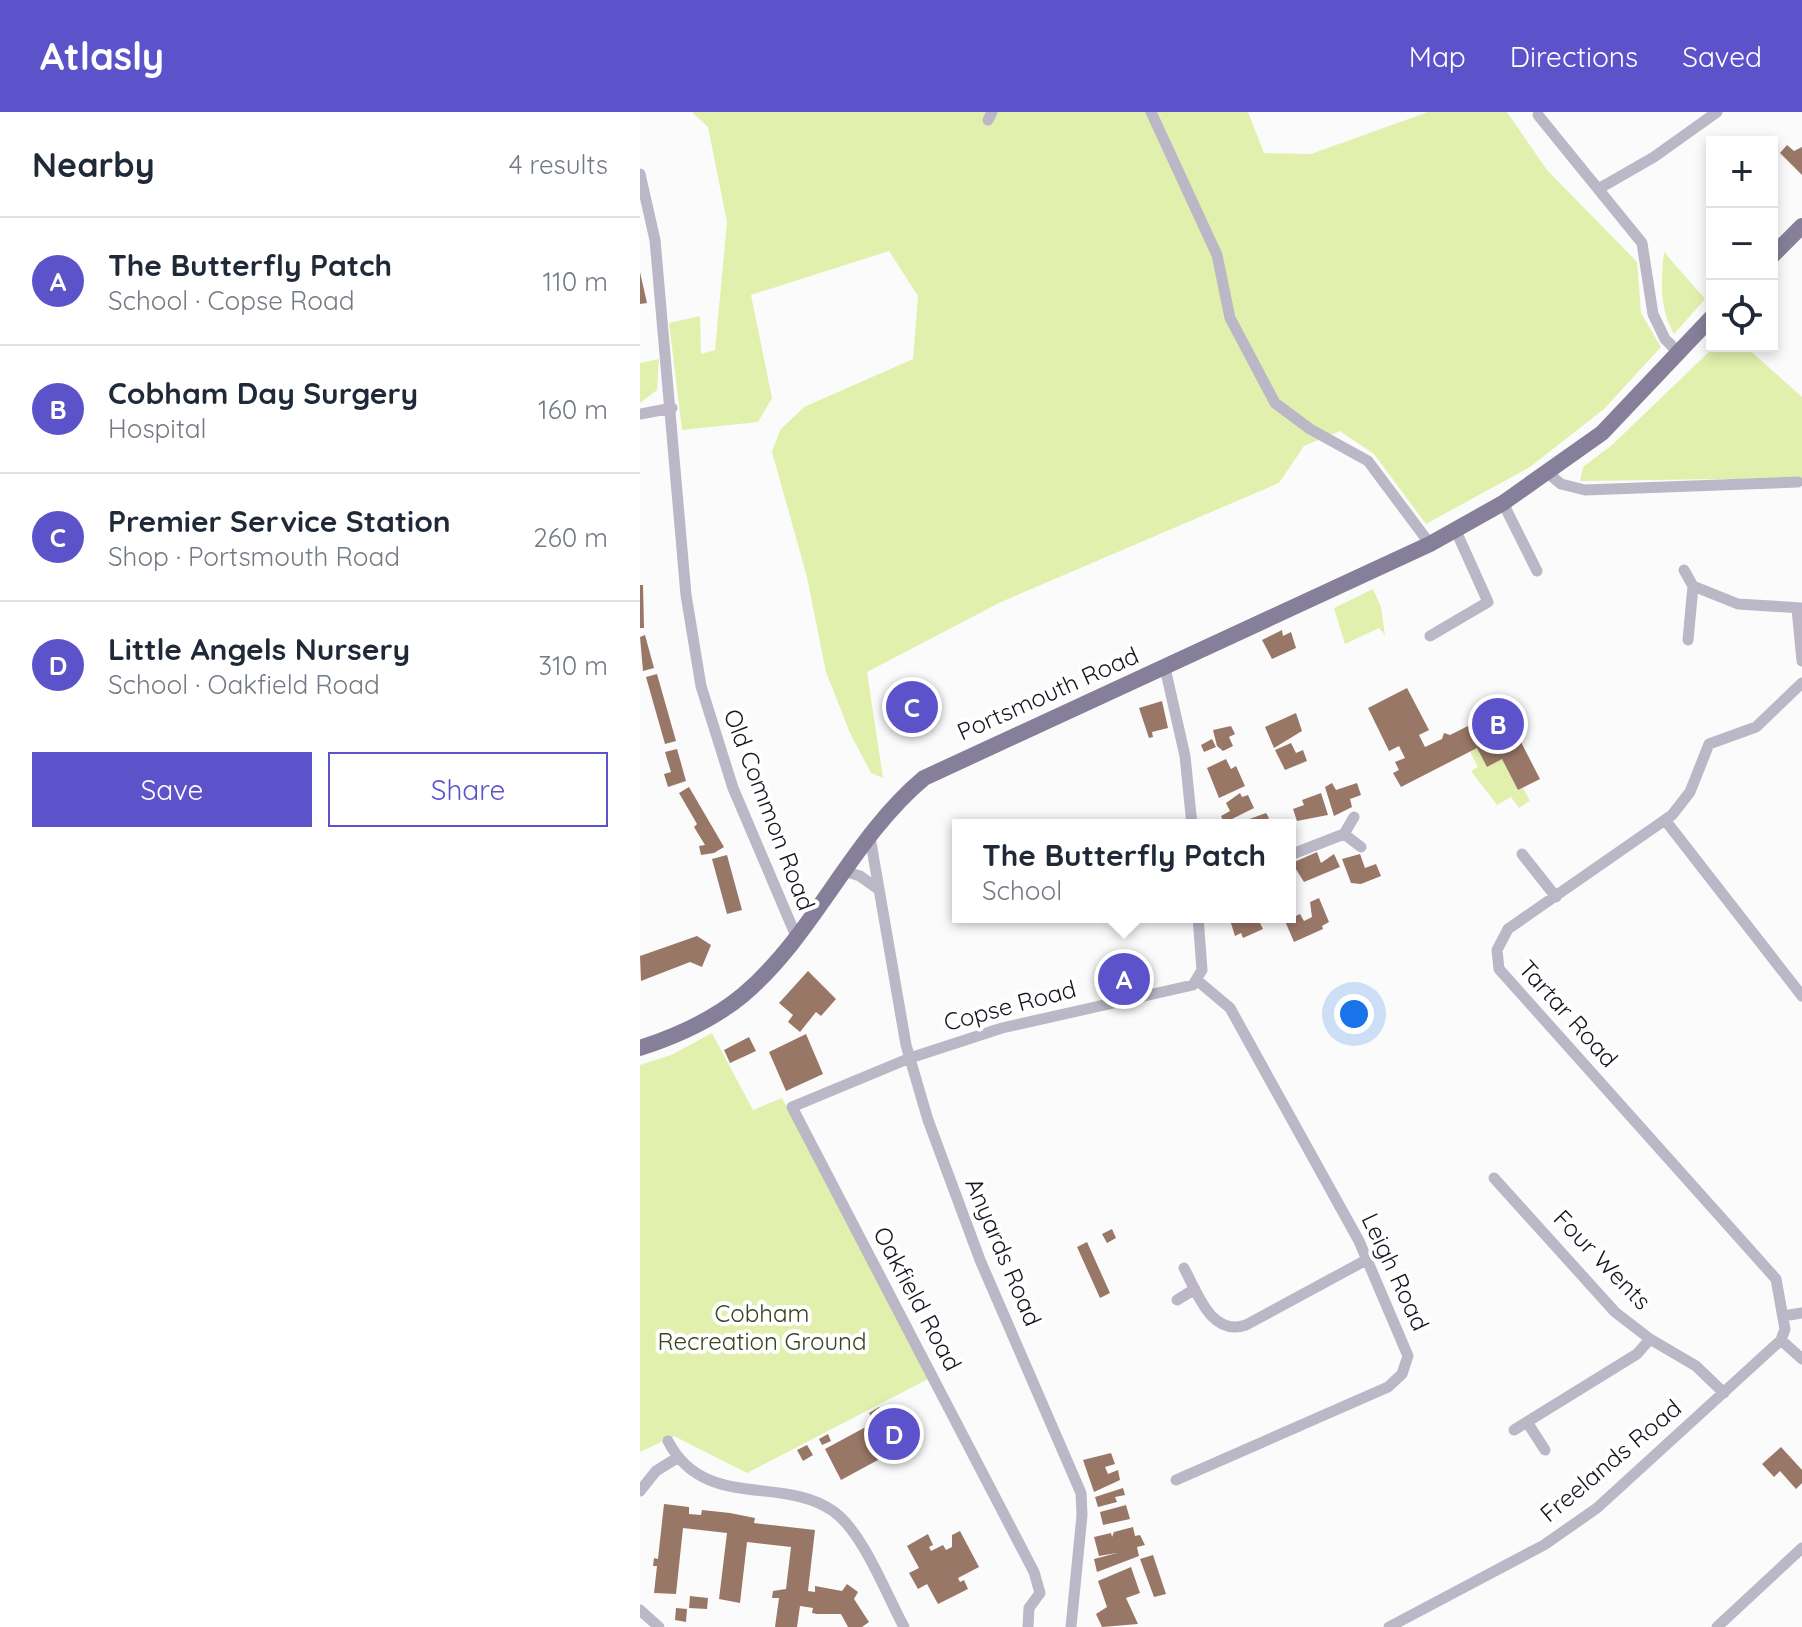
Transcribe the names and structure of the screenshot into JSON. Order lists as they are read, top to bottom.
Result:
{
  "streets": {
    "main road": ["Portsmouth Road"],
    "street": [
      "Old Common Road",
      "Copse Road",
      "Tartar Road",
      "Anyards Road",
      "Four Wents",
      "Leigh Road",
      "Oakfield Road",
      "Freelands Road"
    ]
  },
  "crossings": [
    ["Portsmouth Road", "Old Common Road"],
    ["Portsmouth Road", "Anyards Road"],
    ["Copse Road", "Anyards Road"],
    ["Copse Road", "Leigh Road"],
    ["Copse Road", "Oakfield Road"],
    ["Anyards Road", "Oakfield Road"],
    ["Four Wents", "Freelands Road"]
  ],
  "parks": ["Cobham Recreation Ground"],
  "page": {
    "header": "Atlasly",
    "nav": ["Map", "Directions", "Saved"],
    "heading": ["Nearby", "4 results"],
    "map_buttons": ["+", "−"],
    "list": [
      {
        "mark": "A",
        "name": "The Butterfly Patch",
        "note": "School · Copse Road",
        "value": "110 m"
      },
      {
        "mark": "B",
        "name": "Cobham Day Surgery",
        "note": "Hospital",
        "value": "160 m"
      },
      {
        "mark": "C",
        "name": "Premier Service Station",
        "note": "Shop · Portsmouth Road",
        "value": "260 m"
      },
      {
        "mark": "D",
        "name": "Little Angels Nursery",
        "note": "School · Oakfield Road",
        "value": "310 m"
      }
    ],
    "pins": [
      "C",
      "B",
      "A",
      "D"
    ],
    "buttons": ["Save", "Share"],
    "popup": ["The Butterfly Patch", "School"]
  }
}
